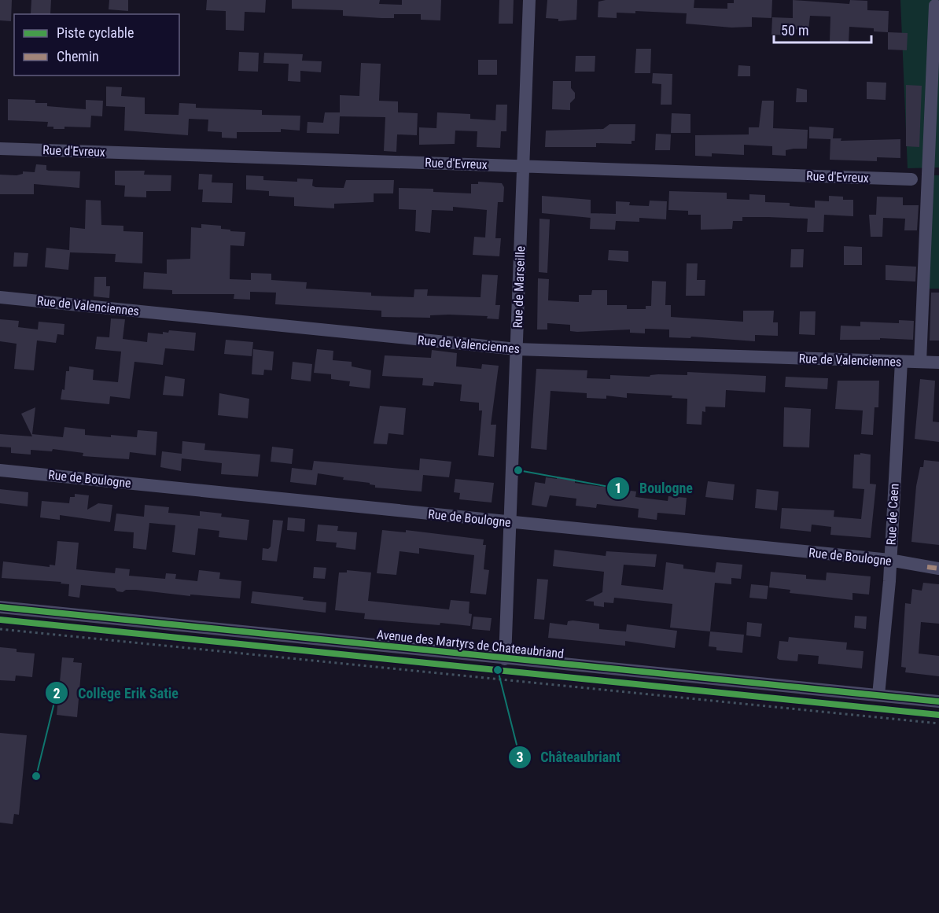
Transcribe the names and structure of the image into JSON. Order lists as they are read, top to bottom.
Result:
{
  "streets": {
    "street": [
      "Rue d'Evreux",
      "Rue de Marseille",
      "Rue de Valenciennes",
      "Rue de Boulogne",
      "Rue de Caen",
      "Avenue des Martyrs de Chateaubriand"
    ]
  },
  "crossings": [
    ["Rue d'Evreux", "Rue de Marseille"],
    ["Rue de Marseille", "Rue de Valenciennes"],
    ["Rue de Marseille", "Rue de Boulogne"],
    ["Rue de Marseille", "Avenue des Martyrs de Chateaubriand"],
    ["Rue de Valenciennes", "Rue de Caen"],
    ["Rue de Boulogne", "Rue de Caen"],
    ["Rue de Caen", "Avenue des Martyrs de Chateaubriand"]
  ],
  "places": ["Boulogne", "Châteaubriant", "Collège Erik Satie"],
  "legend": ["Piste cyclable", "Chemin"],
  "scale_bar": "50 m"
}
